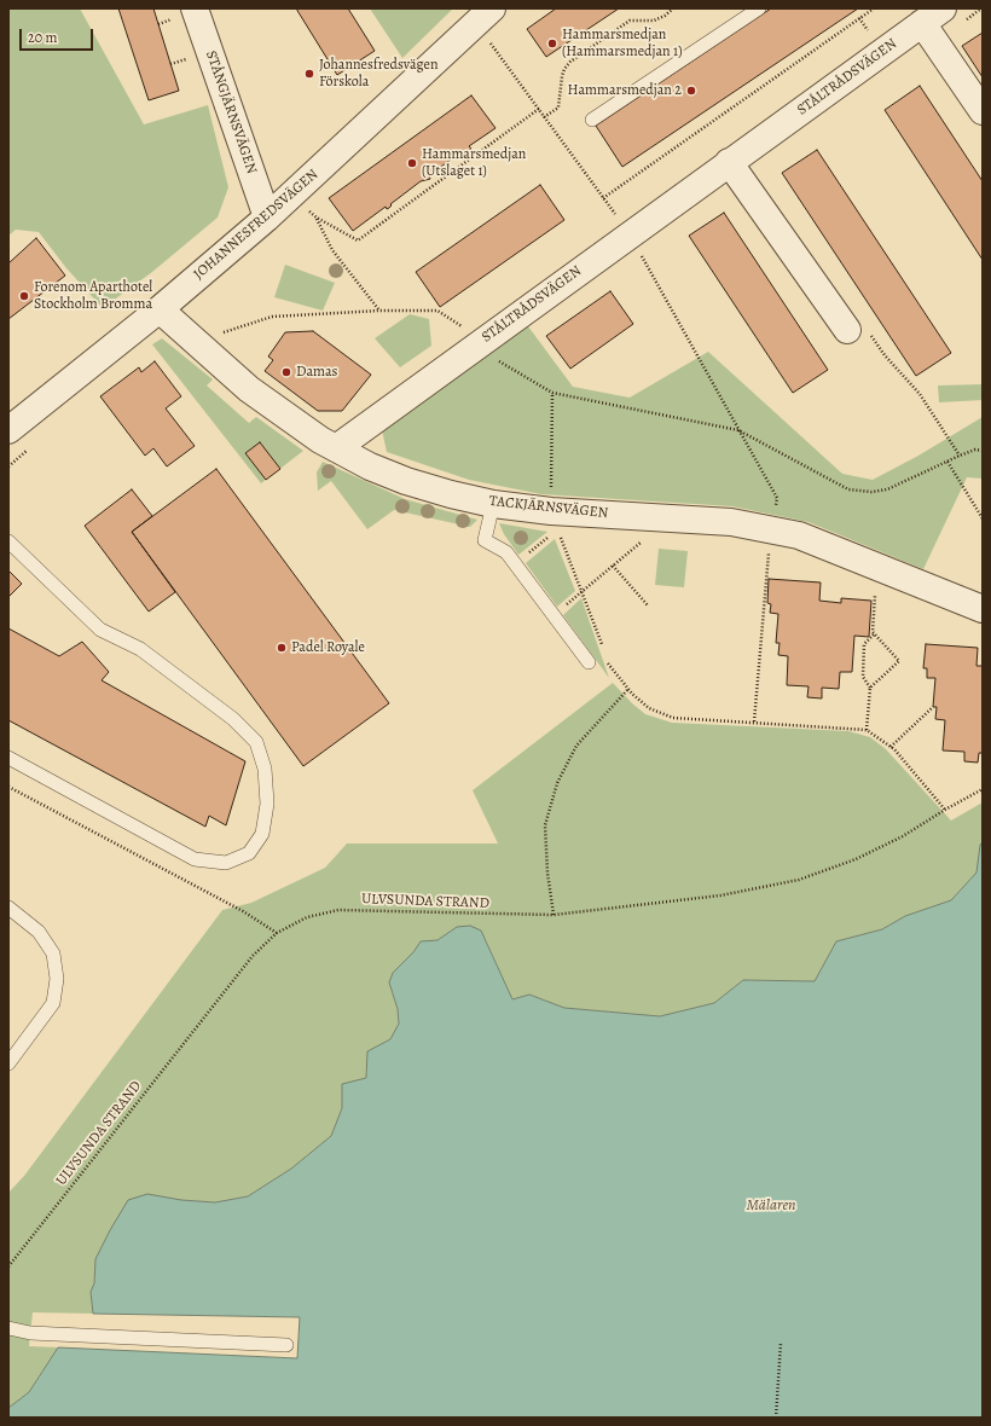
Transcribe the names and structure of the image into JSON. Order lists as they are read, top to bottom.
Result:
{
  "streets": {
    "street": [
      "STÅLTRÅDSVÄGEN",
      "STÅNGJÄRNSVÄGEN",
      "JOHANNESFREDSVÄGEN",
      "TACKJÄRNSVÄGEN"
    ],
    "path": ["ULVSUNDA STRAND"]
  },
  "crossings": [
    ["STÅLTRÅDSVÄGEN", "TACKJÄRNSVÄGEN"],
    ["STÅNGJÄRNSVÄGEN", "JOHANNESFREDSVÄGEN"],
    ["JOHANNESFREDSVÄGEN", "TACKJÄRNSVÄGEN"]
  ],
  "water": ["Mälaren"],
  "places": [
    "Hammarsmedjan (Hammarsmedjan 1)",
    "Johannesfredsvägen Förskola",
    "Hammarsmedjan 2",
    "Hammarsmedjan (Utslaget 1)",
    "Forenom Aparthotel Stockholm Bromma",
    "Damas",
    "Padel Royale"
  ],
  "scale_bar": "20 m"
}
